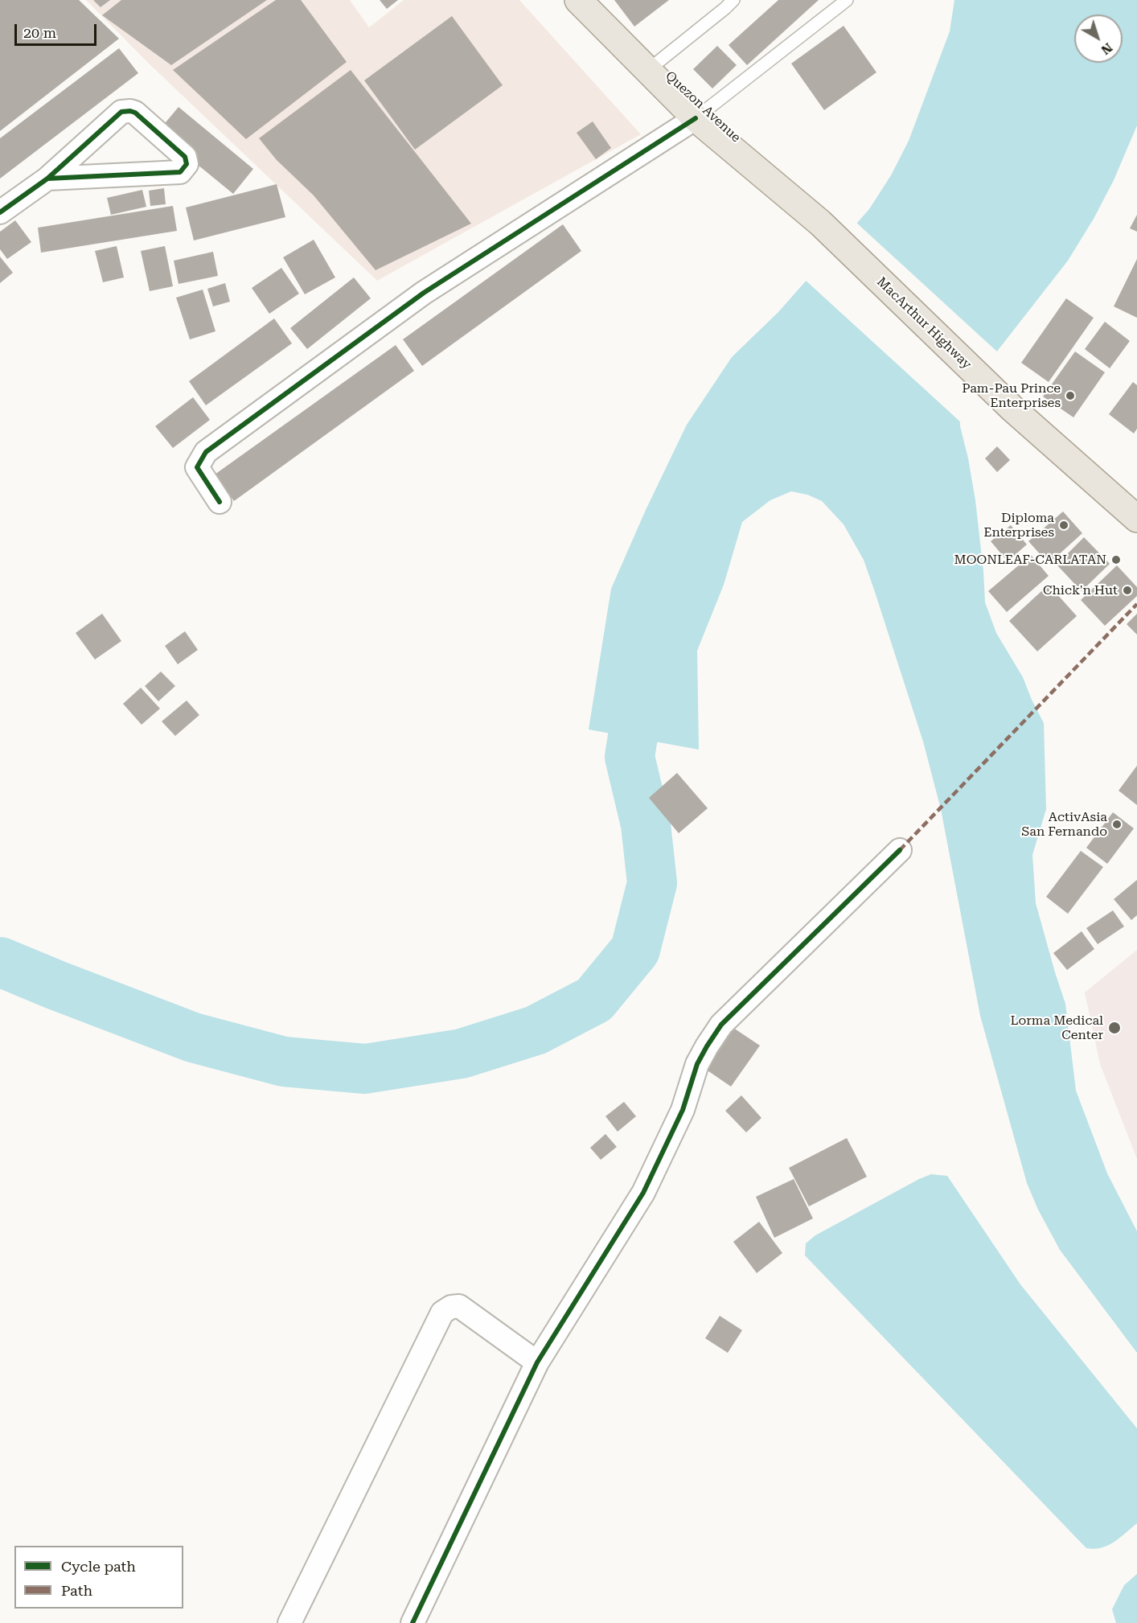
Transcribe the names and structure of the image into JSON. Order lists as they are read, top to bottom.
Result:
{
  "streets": {
    "main road": ["Quezon Avenue", "MacArthur Highway"]
  },
  "crossings": [
    ["Quezon Avenue", "MacArthur Highway"]
  ],
  "places": [
    "Pam-Pau Prince Enterprises",
    "Diploma Enterprises",
    "MOONLEAF-CARLATAN",
    "Chick'n Hut",
    "ActivAsia San Fernando",
    "Lorma Medical Center"
  ],
  "legend": ["Cycle path", "Path"],
  "scale_bar": "20 m",
  "north": "bottom right"
}
